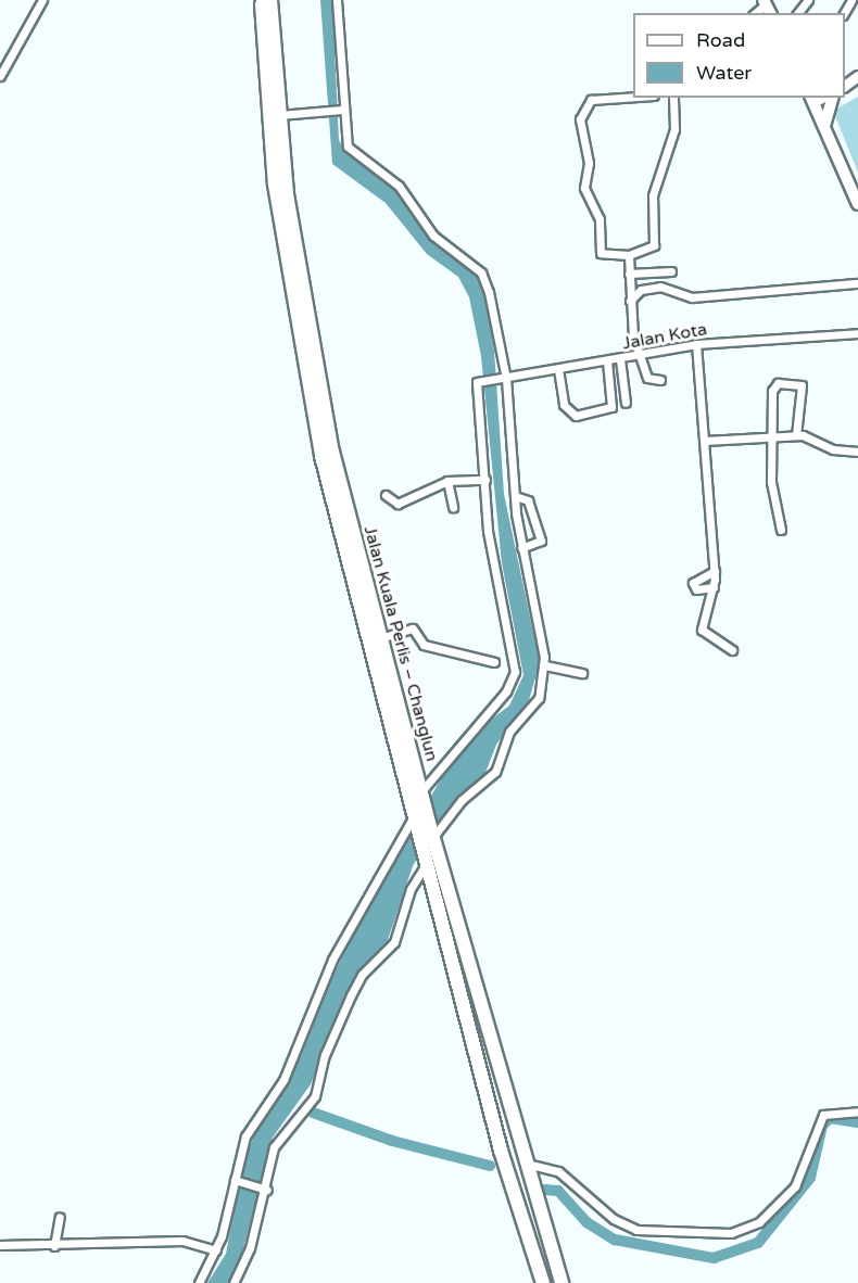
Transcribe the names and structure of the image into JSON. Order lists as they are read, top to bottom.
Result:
{
  "streets": {
    "highway": ["Jalan Kuala Perlis – Changlun"],
    "street": ["Jalan Kota"]
  },
  "legend": ["Road", "Water"]
}
